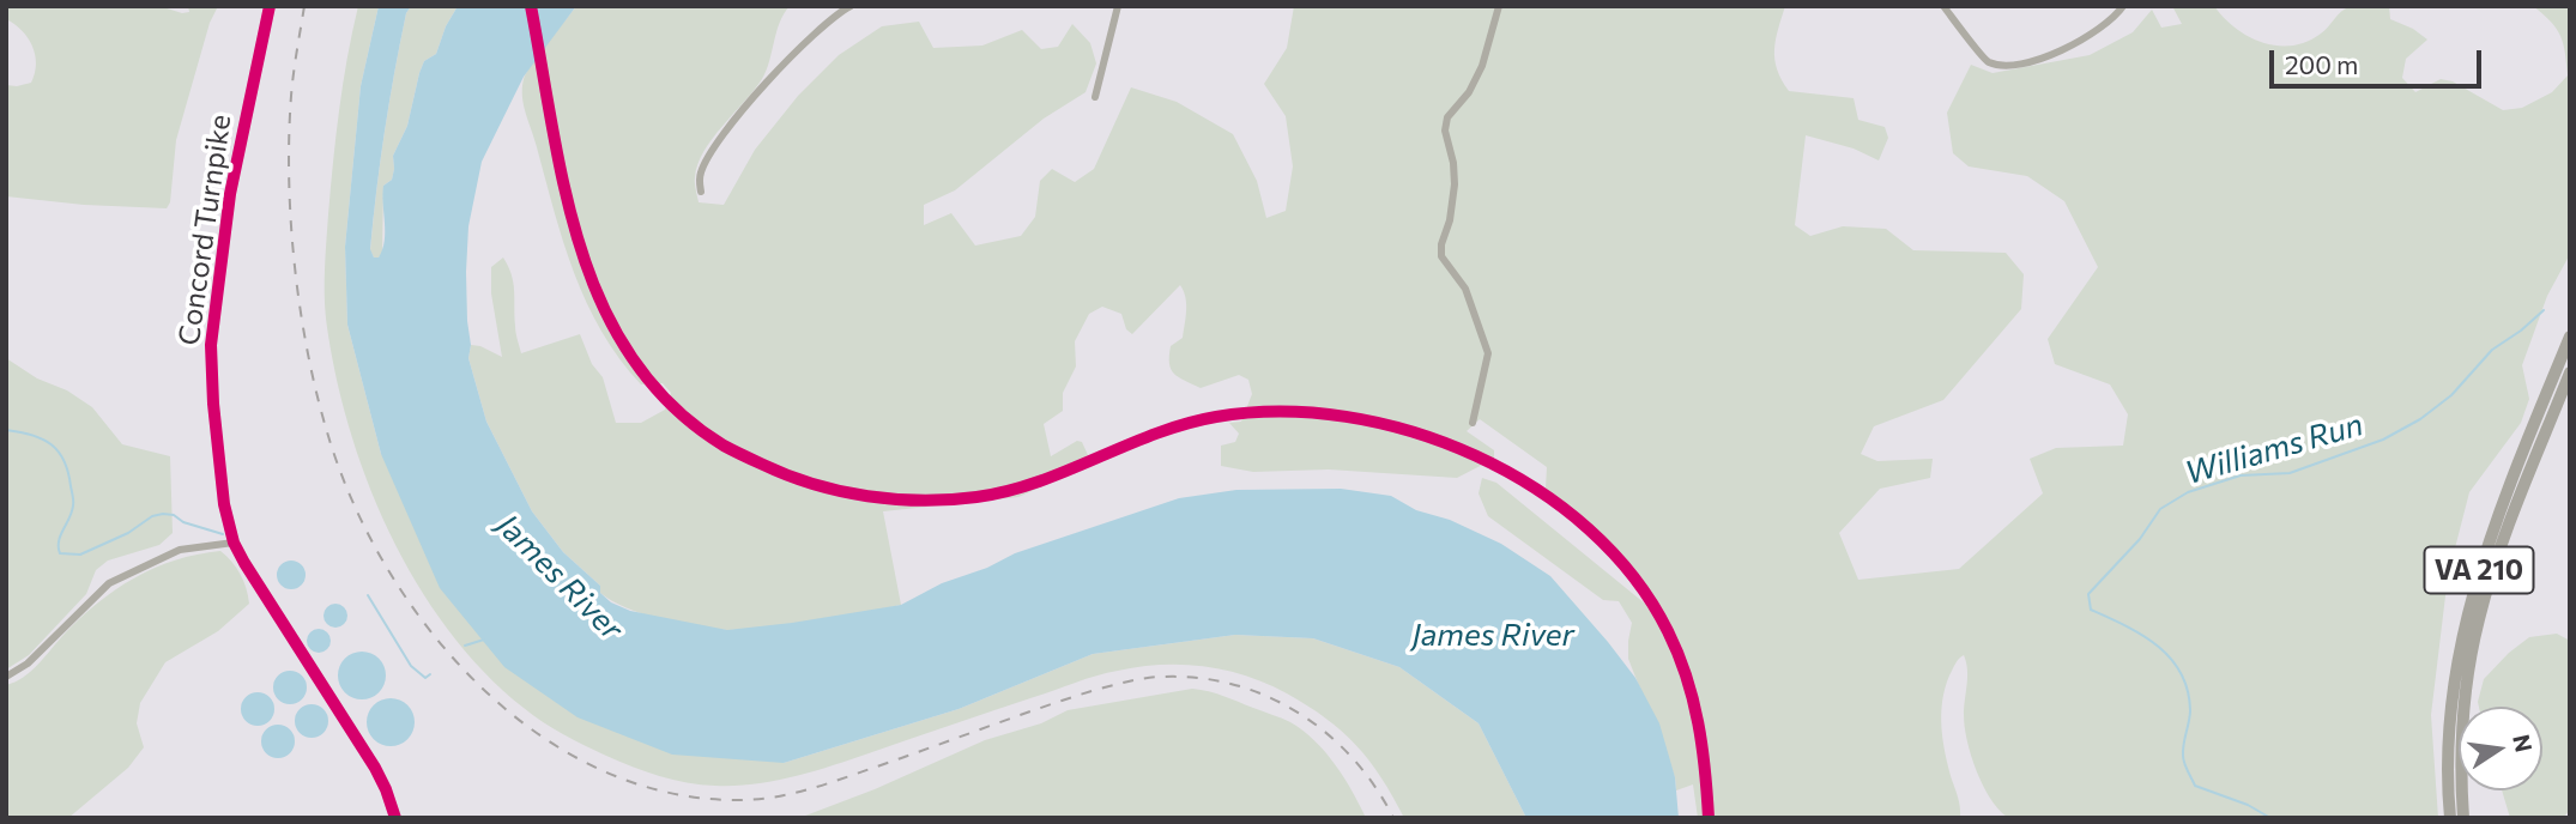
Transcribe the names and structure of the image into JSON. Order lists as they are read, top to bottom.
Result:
{
  "streets": {
    "highway": ["VA 210"],
    "street": ["Concord Turnpike"]
  },
  "water": ["Williams Run", "James River"],
  "scale_bar": "200 m",
  "north": "right"
}
